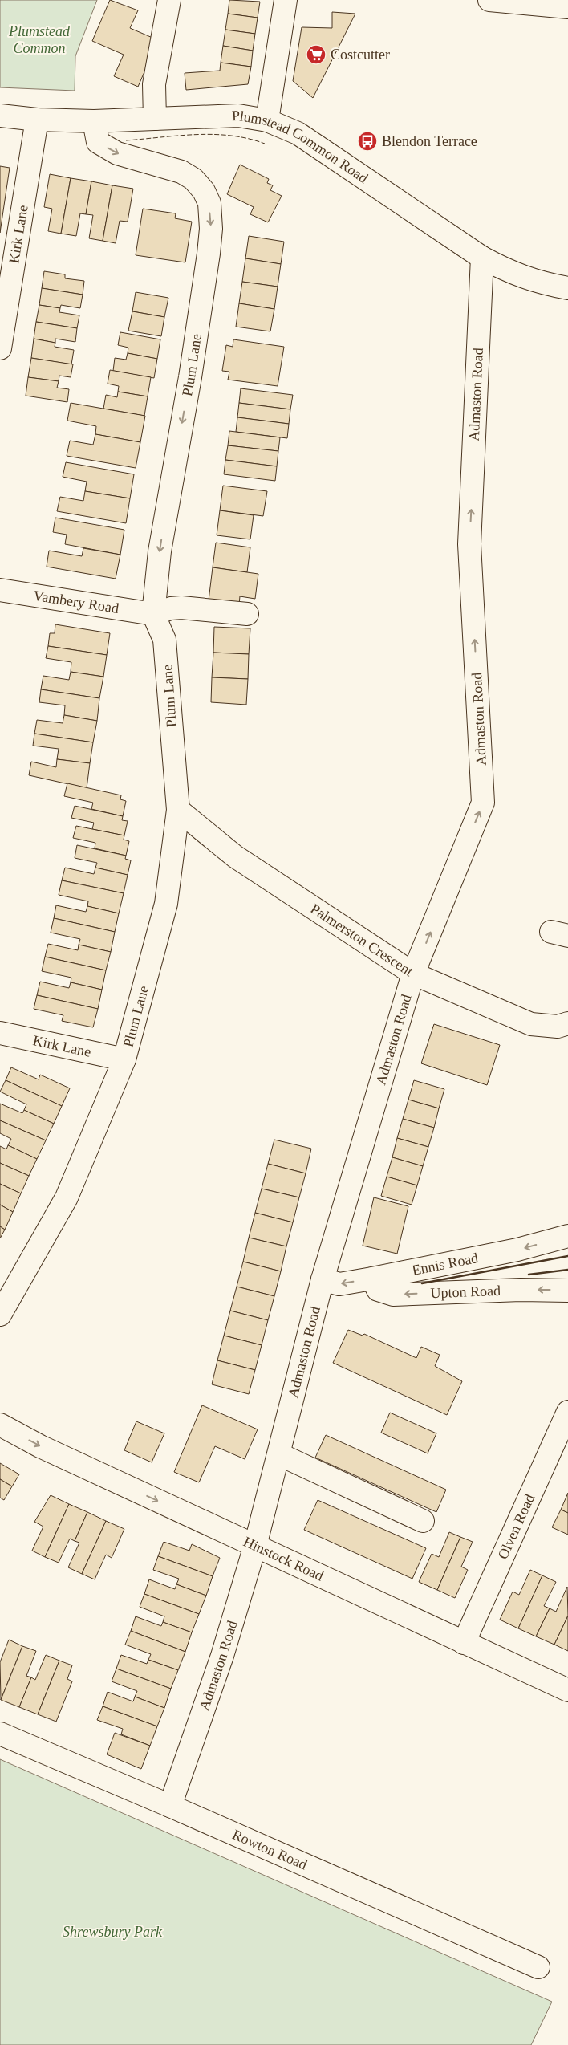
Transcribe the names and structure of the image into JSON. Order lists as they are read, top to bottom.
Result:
{
  "streets": {
    "street": [
      "Plumstead Common Road",
      "Kirk Lane",
      "Plum Lane",
      "Admaston Road",
      "Vambery Road",
      "Palmerston Crescent",
      "Ennis Road",
      "Upton Road",
      "Olven Road",
      "Hinstock Road",
      "Rowton Road"
    ]
  },
  "crossings": [
    ["Plumstead Common Road", "Kirk Lane"],
    ["Plumstead Common Road", "Plum Lane"],
    ["Plumstead Common Road", "Admaston Road"],
    ["Kirk Lane", "Plum Lane"],
    ["Plum Lane", "Vambery Road"],
    ["Plum Lane", "Palmerston Crescent"],
    ["Admaston Road", "Palmerston Crescent"],
    ["Admaston Road", "Ennis Road"],
    ["Admaston Road", "Hinstock Road"],
    ["Admaston Road", "Rowton Road"],
    ["Ennis Road", "Upton Road"],
    ["Olven Road", "Hinstock Road"]
  ],
  "one_way": [
    "Plum Lane",
    "Admaston Road",
    "Ennis Road",
    "Hinstock Road"
  ],
  "parks": ["Plumstead Common", "Shrewsbury Park"],
  "places": {
    "supermarket": ["Costcutter"],
    "bus stop": ["Blendon Terrace"]
  }
}
